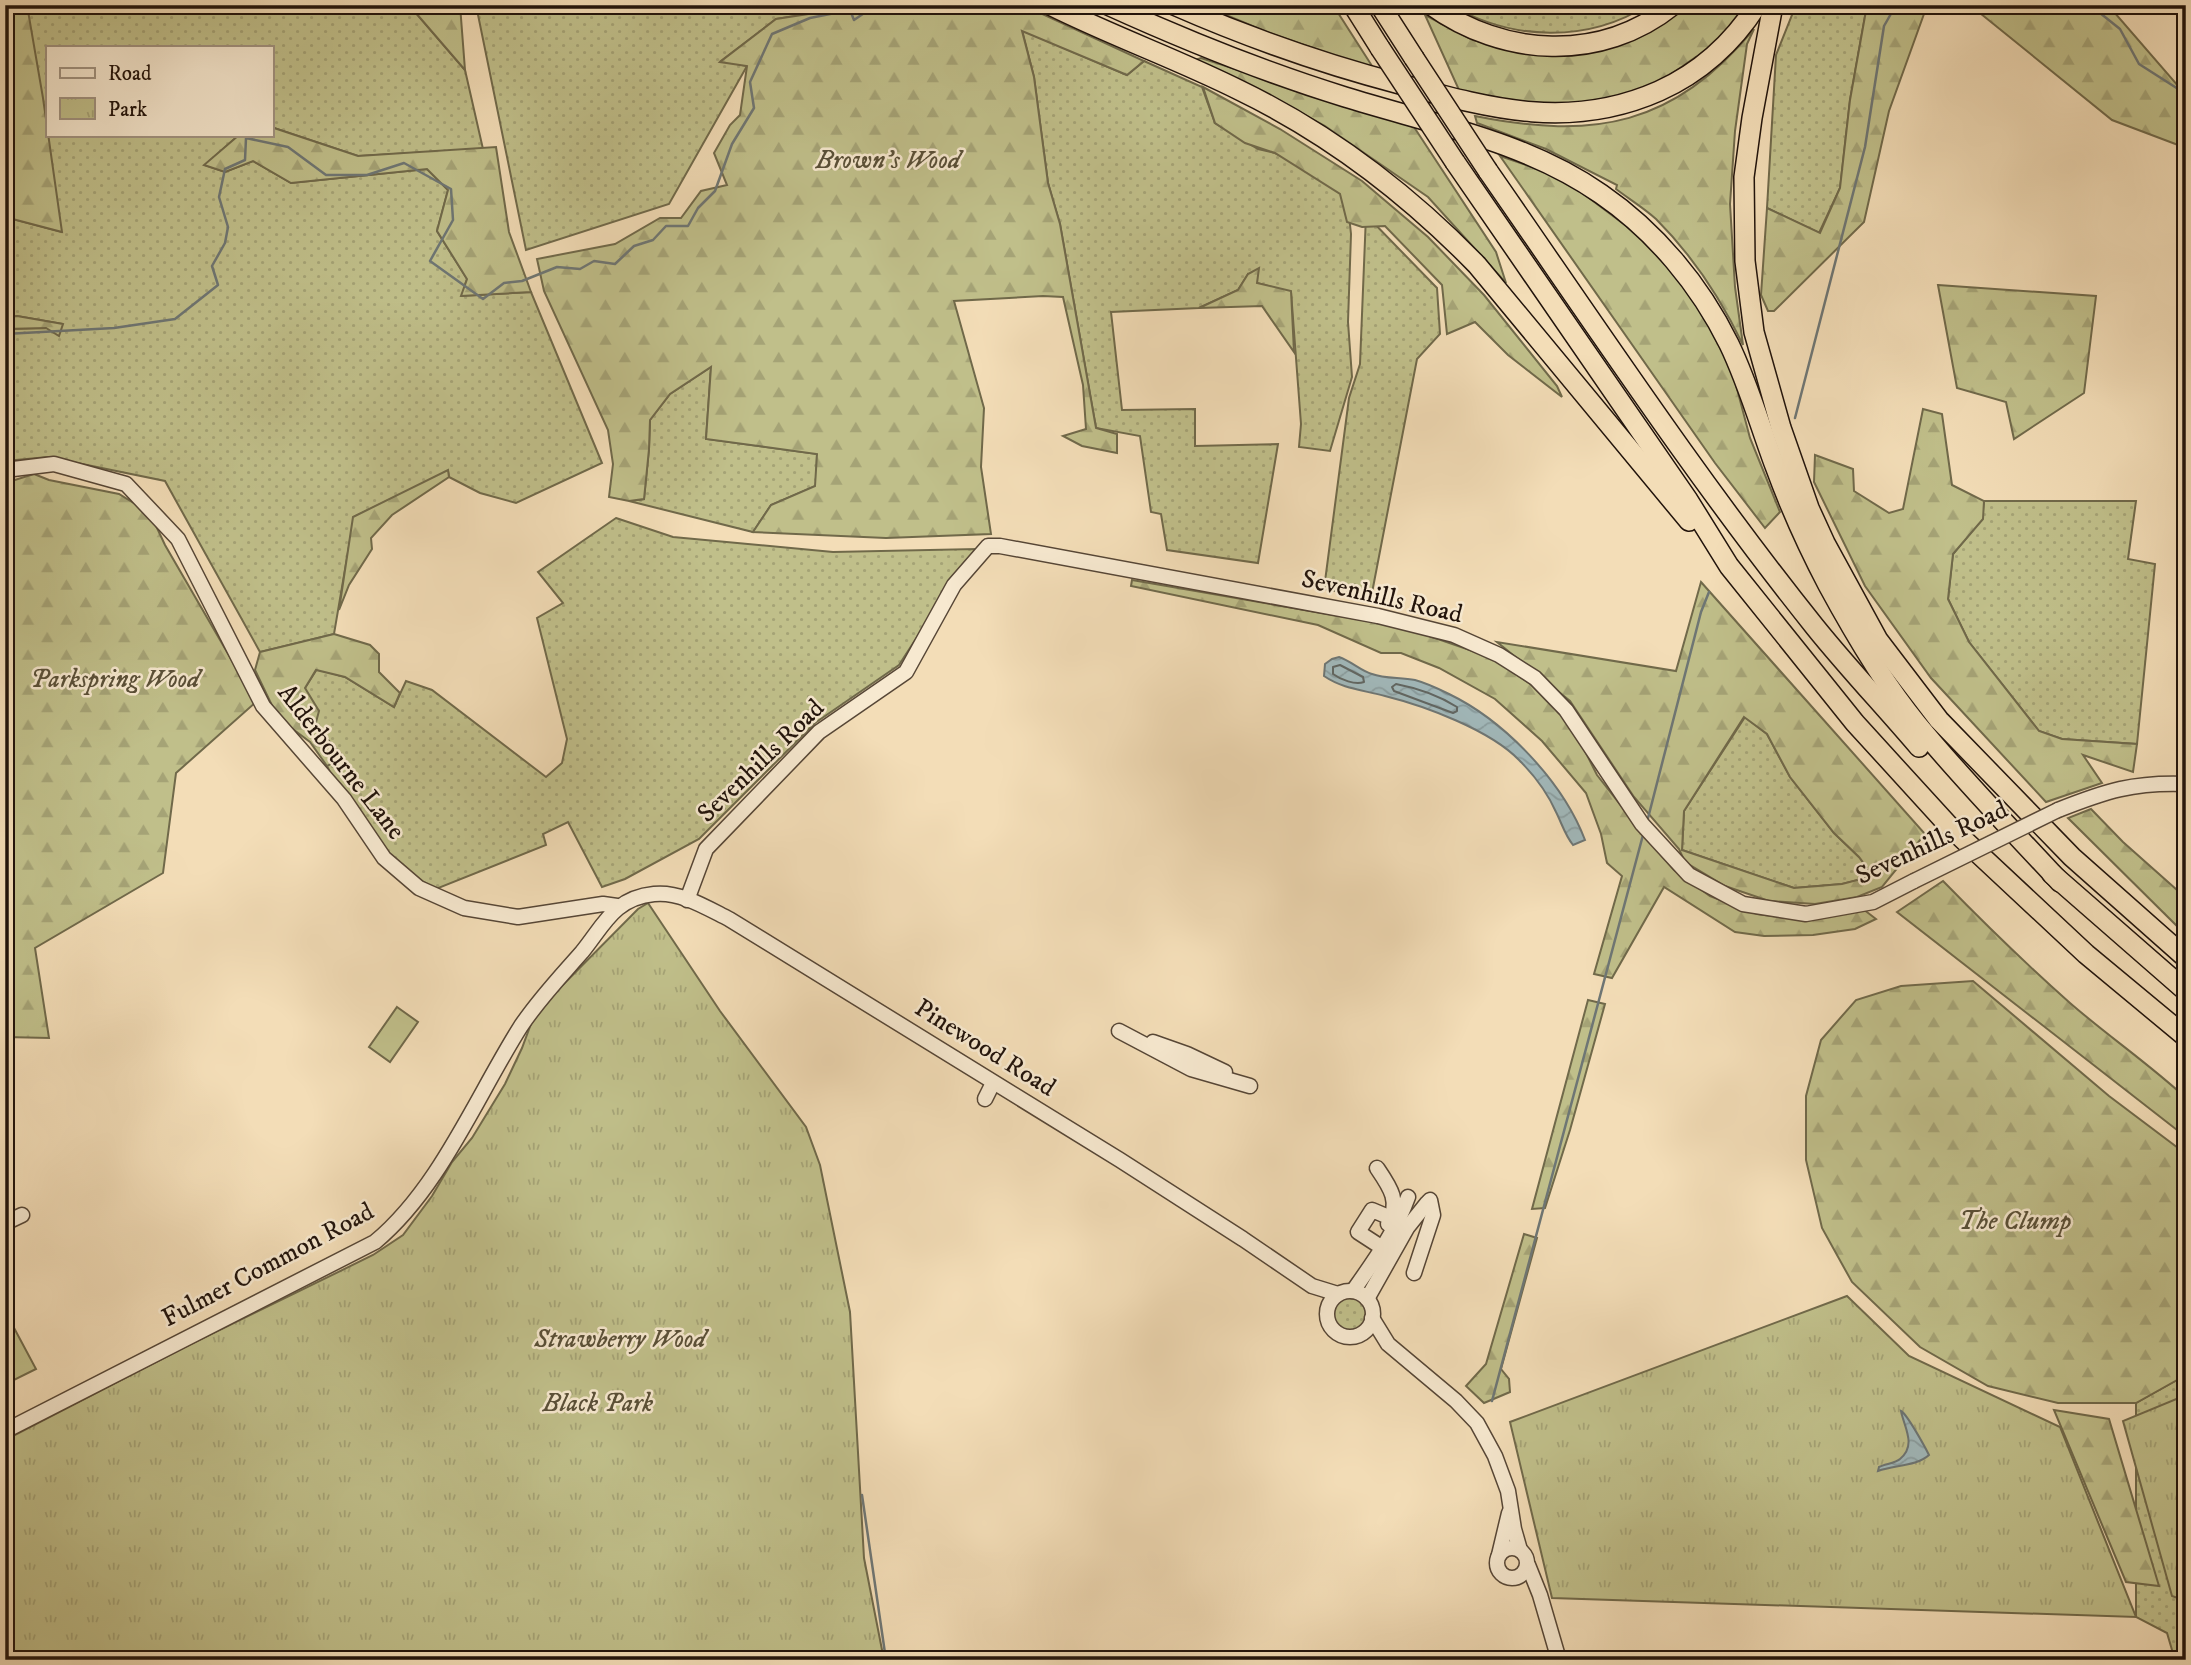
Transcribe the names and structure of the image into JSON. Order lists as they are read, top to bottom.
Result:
{
  "streets": {
    "street": [
      "Sevenhills Road",
      "Alderbourne Lane",
      "Pinewood Road",
      "Fulmer Common Road"
    ]
  },
  "crossings": [
    ["Sevenhills Road", "Pinewood Road"],
    ["Alderbourne Lane", "Pinewood Road"],
    ["Alderbourne Lane", "Fulmer Common Road"],
    ["Pinewood Road", "Fulmer Common Road"]
  ],
  "parks": [
    "Brown's Wood",
    "Parkspring Wood",
    "The Clump",
    "Strawberry Wood",
    "Black Park"
  ],
  "legend": ["Road", "Park"]
}
